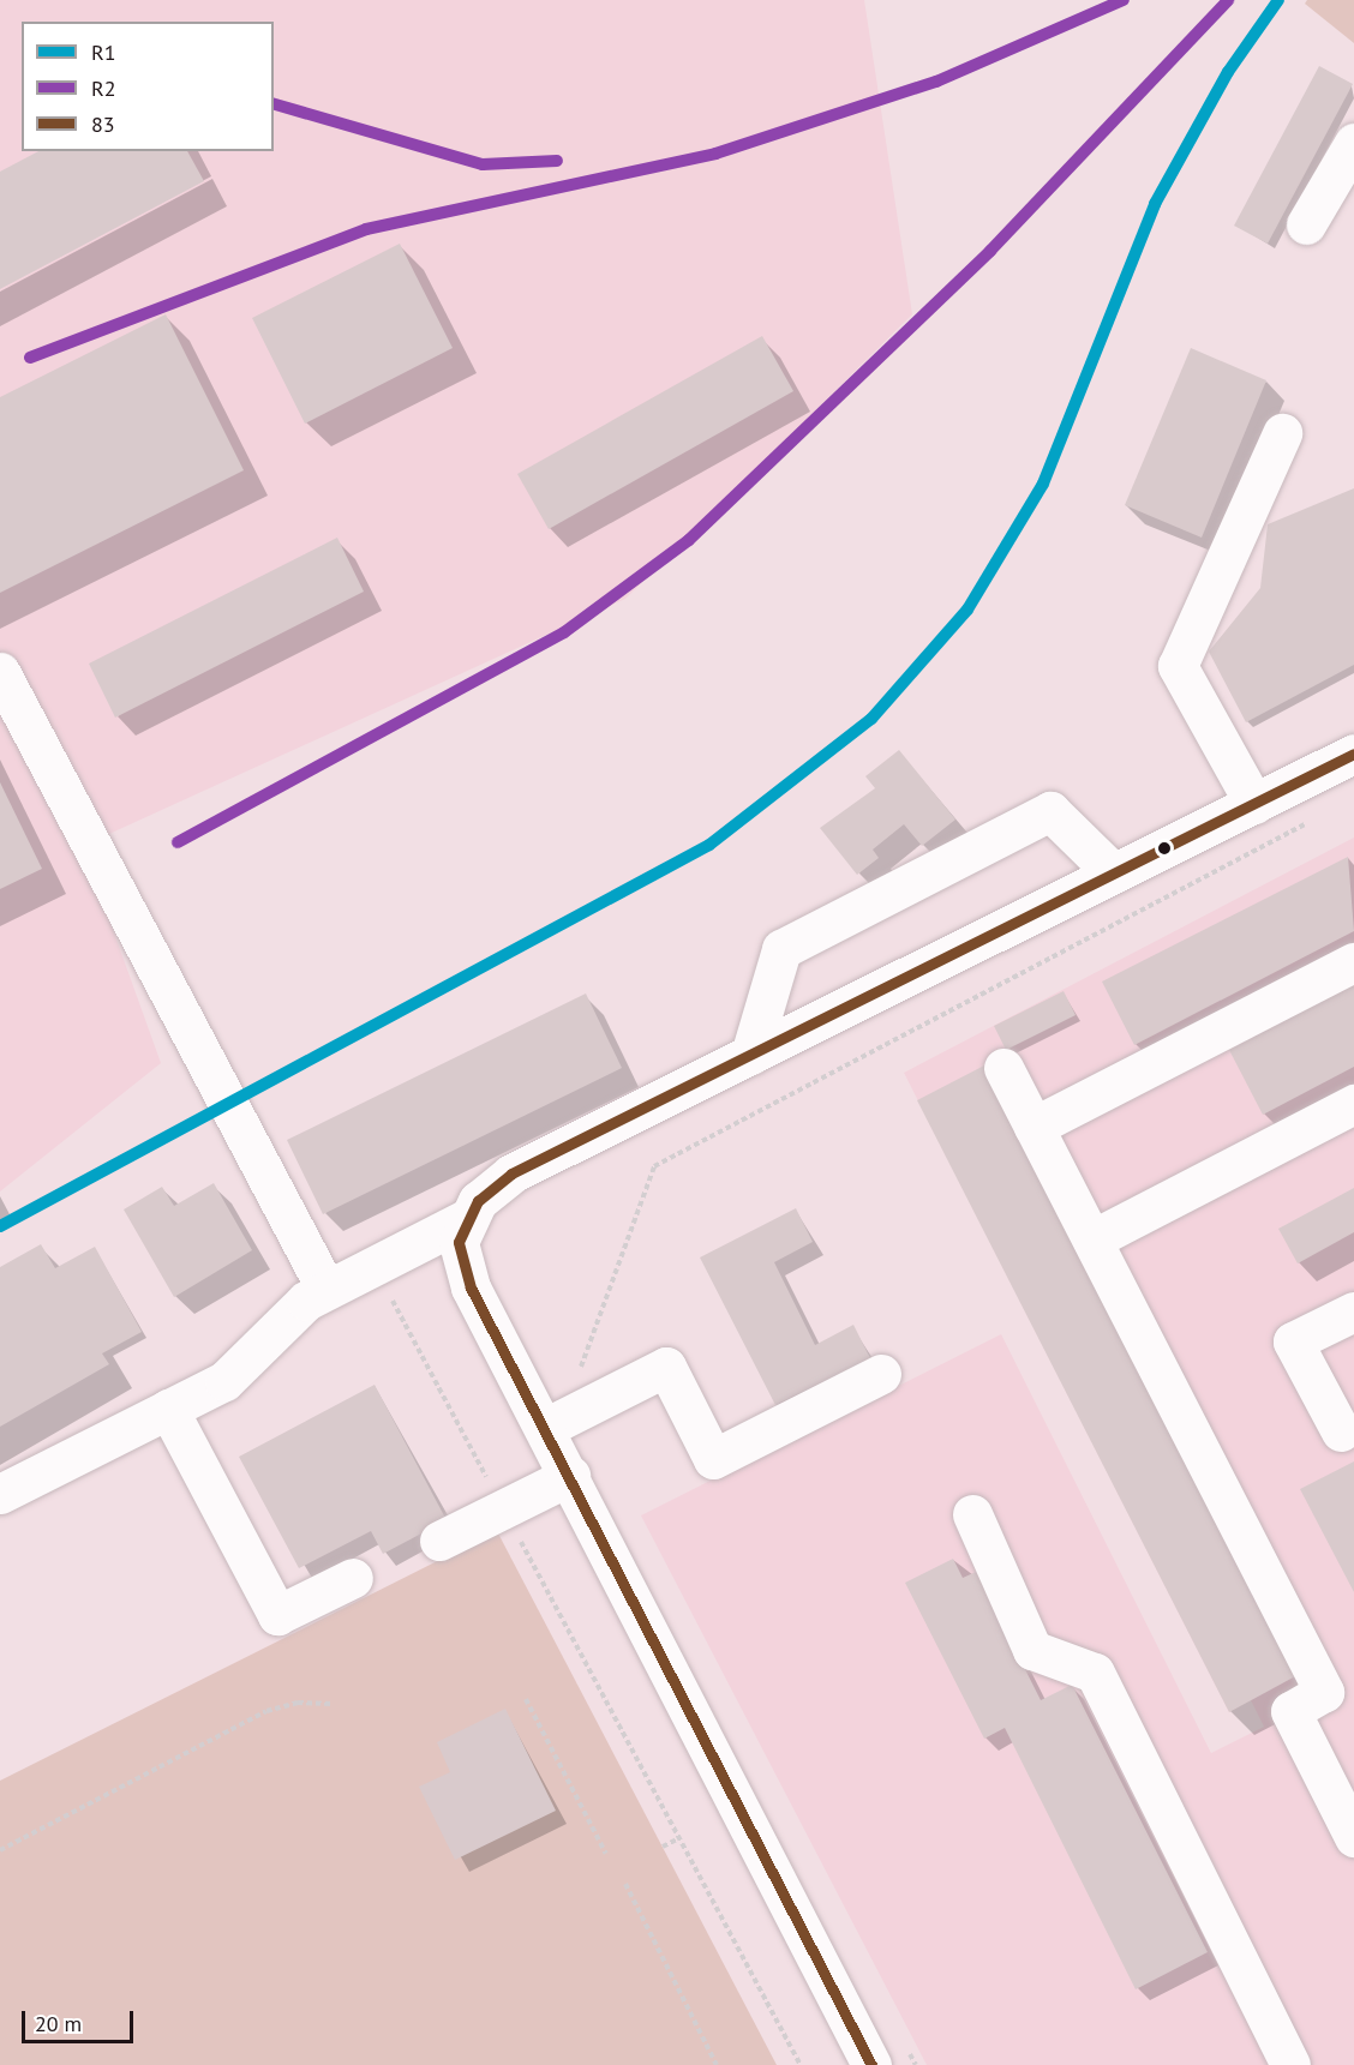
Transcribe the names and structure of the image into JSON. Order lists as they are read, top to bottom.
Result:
{
  "lines": ["transit line R1", "transit line R2", "transit line 83"],
  "legend": ["R1", "R2", "83"],
  "scale_bar": "20 m"
}
